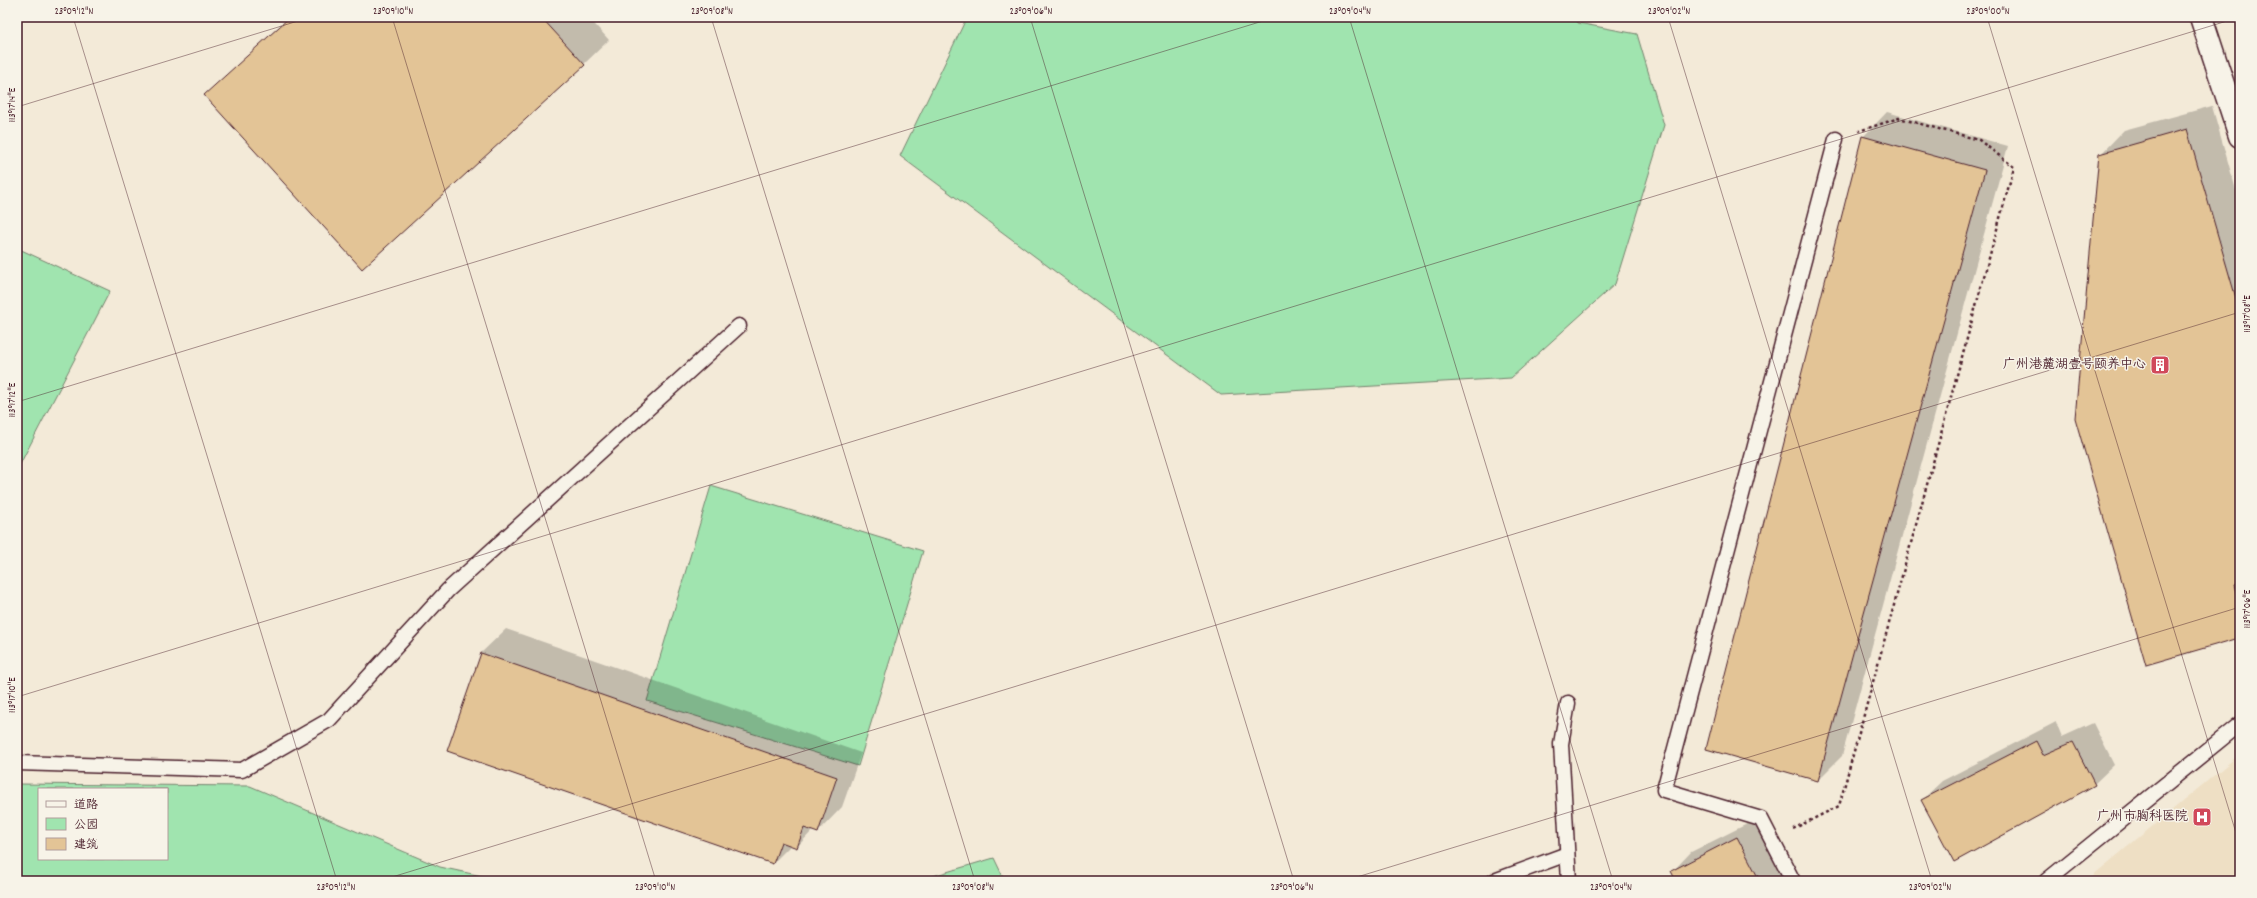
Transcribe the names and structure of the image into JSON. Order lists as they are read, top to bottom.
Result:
{
  "places": {
    "building": ["广州港麓湖壹号颐养中心"],
    "hospital": ["广州市胸科医院"]
  },
  "legend": ["道路", "公园", "建筑"],
  "coordinates": [
    "23°09'12\"N",
    "23°09'10\"N",
    "23°09'08\"N",
    "23°09'06\"N",
    "23°09'04\"N",
    "23°09'02\"N",
    "23°09'00\"N",
    "113°17'14\"E",
    "113°17'08\"E",
    "113°17'12\"E",
    "113°17'06\"E",
    "113°17'10\"E"
  ]
}
